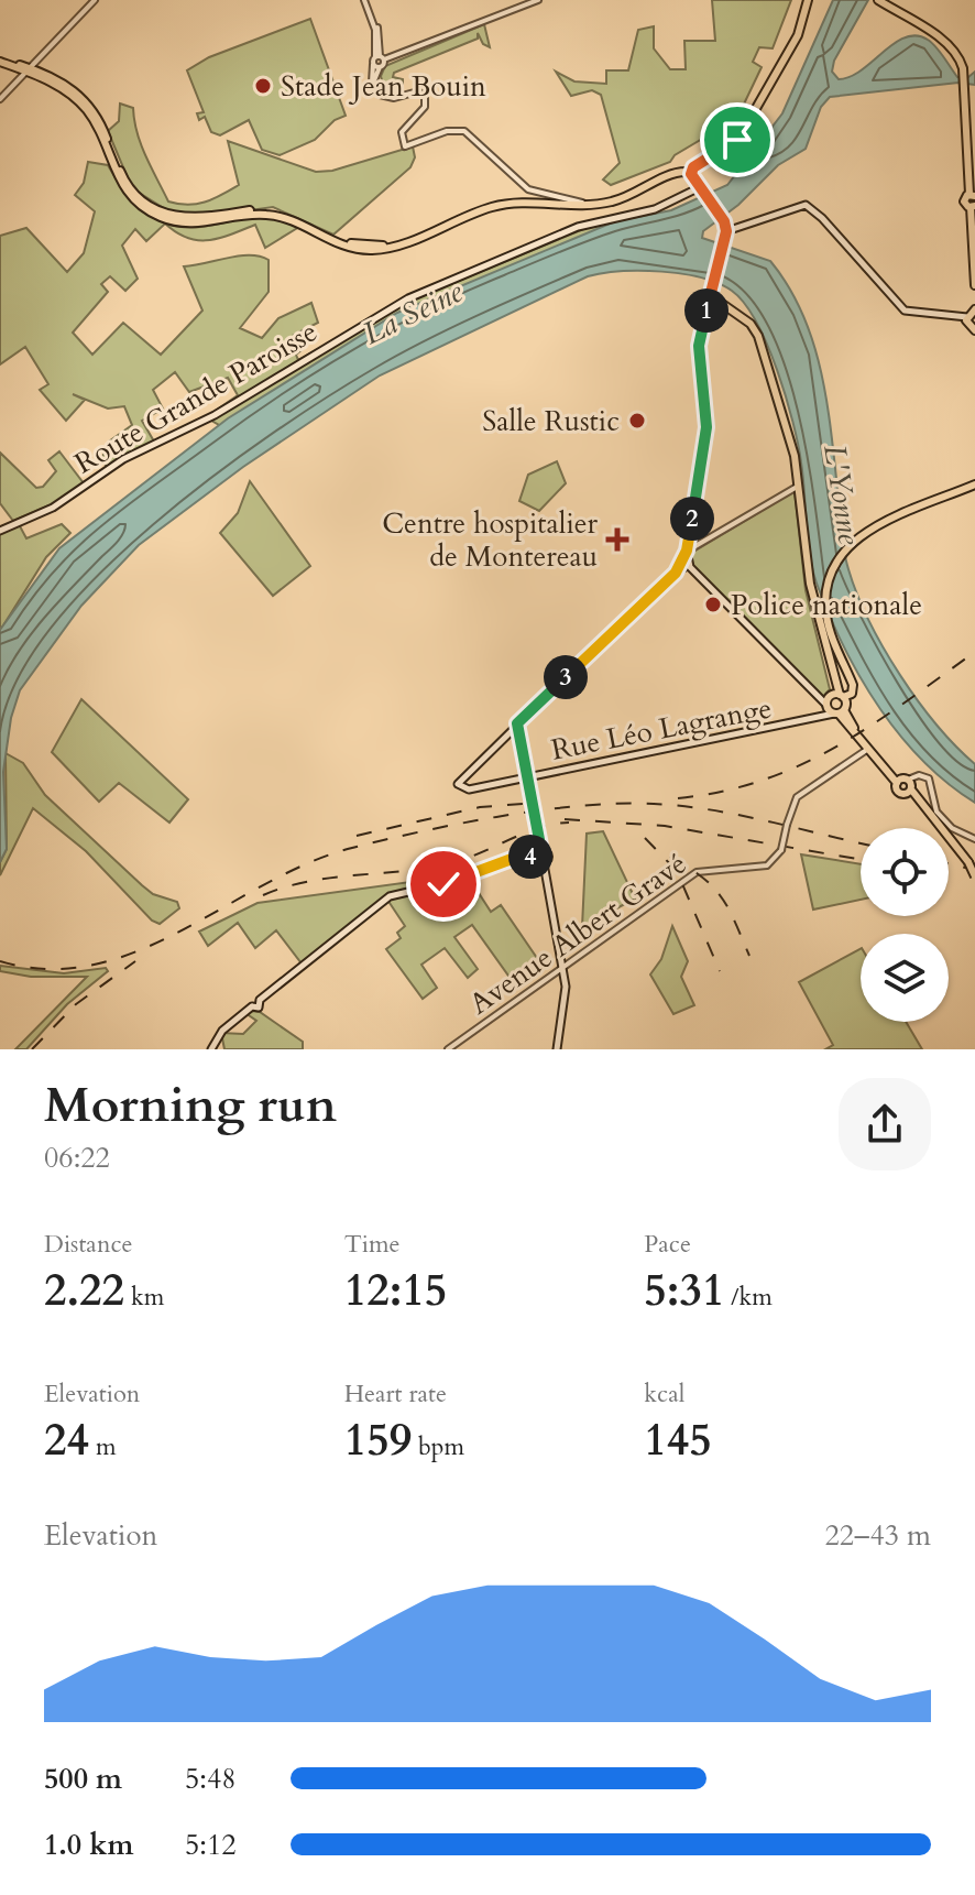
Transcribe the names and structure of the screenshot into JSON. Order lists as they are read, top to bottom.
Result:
{
  "streets": {
    "main road": ["Route Grande Paroisse", "Rue Léo Lagrange"],
    "street": ["Avenue Albert Gravé"]
  },
  "water": ["La Seine", "L'Yonne"],
  "places": {
    "other": ["Stade Jean Bouin", "Salle Rustic", "Police nationale"],
    "health": ["Centre hospitalier de Montereau"]
  },
  "page": {
    "pins": [
      "1",
      "2",
      "3",
      "4"
    ],
    "heading": ["Morning run", "06:22"],
    "stats": [
      ["Distance", "2.22 km"],
      ["Time", "12:15"],
      ["Pace", "5:31 /km"],
      ["Elevation", "24 m"],
      ["Heart rate", "159 bpm"],
      ["kcal", "145"]
    ],
    "chart": ["Elevation", "22–43 m"],
    "list": [
      {
        "name": "500 m",
        "note": "5:48"
      },
      {
        "name": "1.0 km",
        "note": "5:12"
      }
    ]
  }
}
